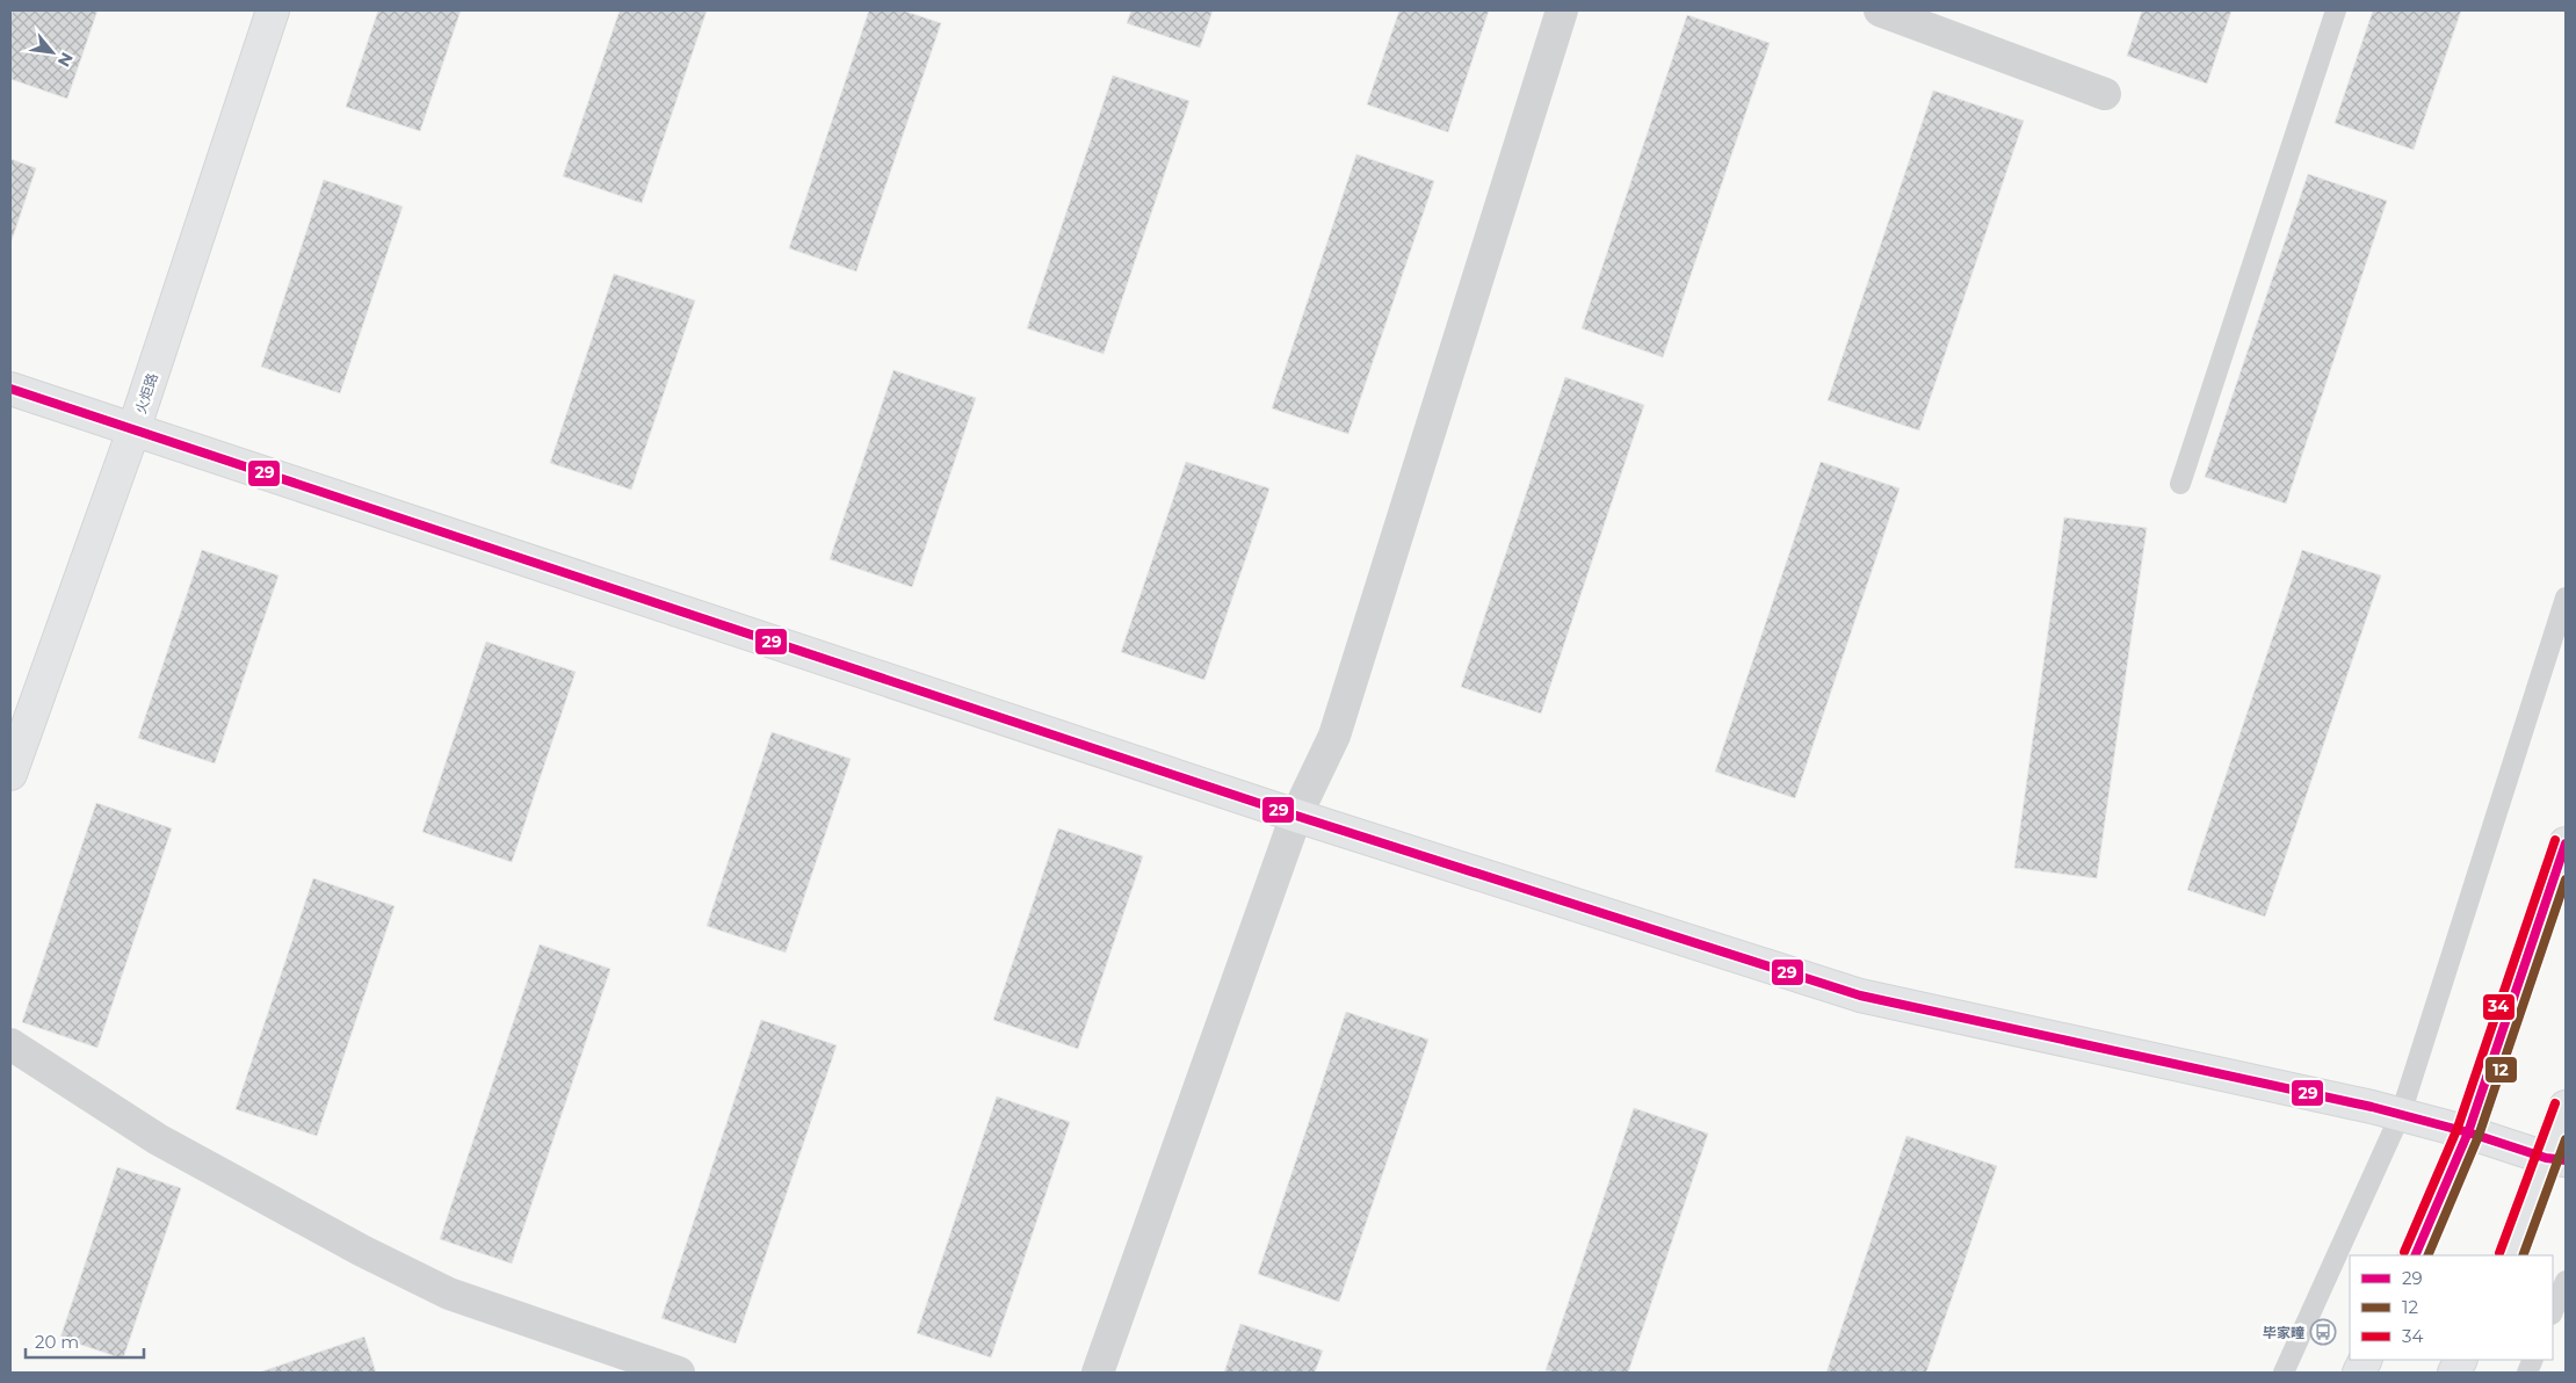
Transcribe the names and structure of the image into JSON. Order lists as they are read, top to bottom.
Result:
{
  "streets": {
    "street": ["火炬路"]
  },
  "places": {
    "bus stop": ["毕家疃"]
  },
  "lines": ["transit line 29", "transit line 34", "transit line 12"],
  "legend": ["29", "12", "34"],
  "scale_bar": "20 m",
  "north": "bottom right"
}
